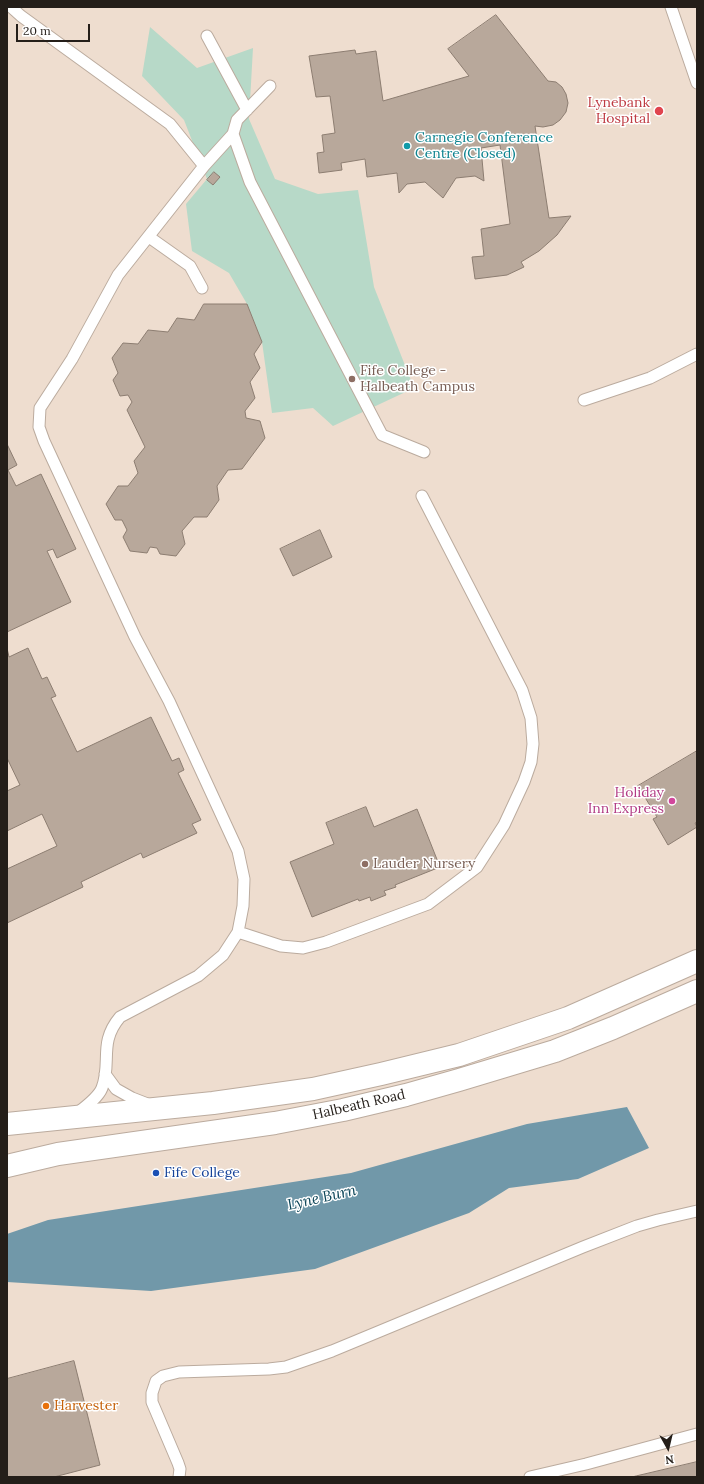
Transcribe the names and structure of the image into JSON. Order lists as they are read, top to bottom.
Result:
{
  "streets": {
    "main road": ["Halbeath Road"]
  },
  "water": ["Lyne Burn"],
  "places": [
    "Lynebank Hospital",
    "Carnegie Conference Centre (Closed)",
    "Fife College - Halbeath Campus",
    "Holiday Inn Express",
    "Lauder Nursery",
    "Fife College",
    "Harvester"
  ],
  "scale_bar": "20 m",
  "north": "bottom"
}
